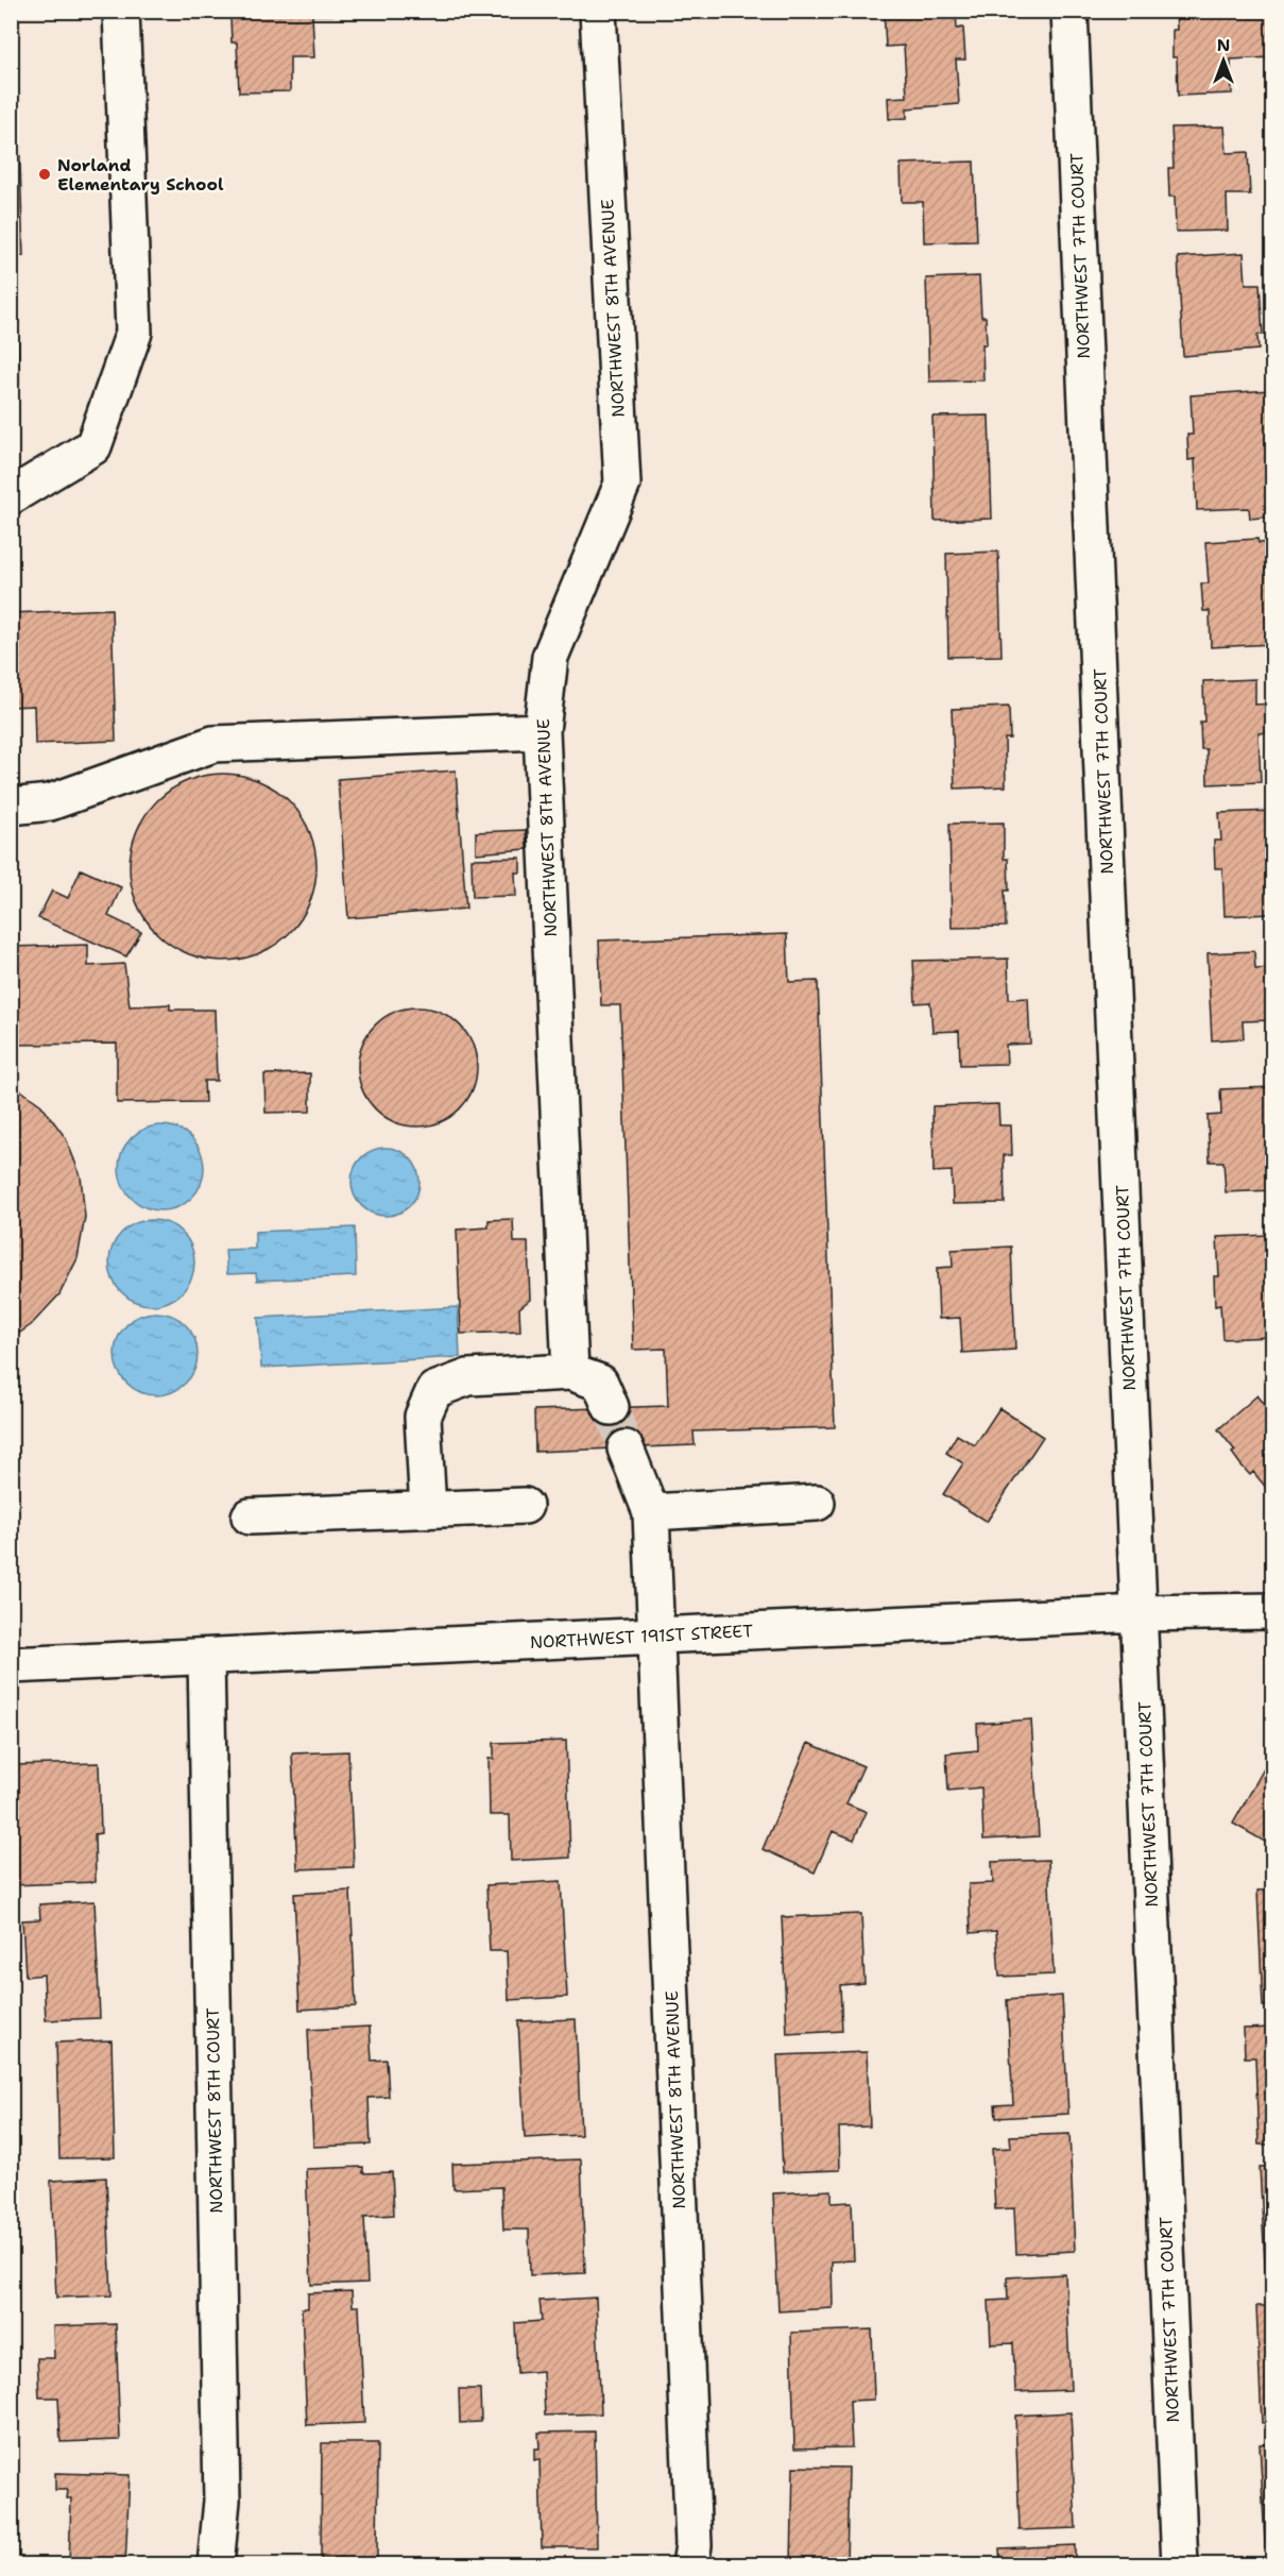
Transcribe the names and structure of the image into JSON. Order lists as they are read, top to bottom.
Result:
{
  "streets": {
    "street": [
      "NORTHWEST 7TH COURT",
      "NORTHWEST 8TH AVENUE",
      "NORTHWEST 191ST STREET",
      "NORTHWEST 8TH COURT"
    ]
  },
  "crossings": [
    ["NORTHWEST 7TH COURT", "NORTHWEST 191ST STREET"],
    ["NORTHWEST 8TH AVENUE", "NORTHWEST 191ST STREET"],
    ["NORTHWEST 191ST STREET", "NORTHWEST 8TH COURT"]
  ],
  "places": ["Norland Elementary School"],
  "north": "top"
}
